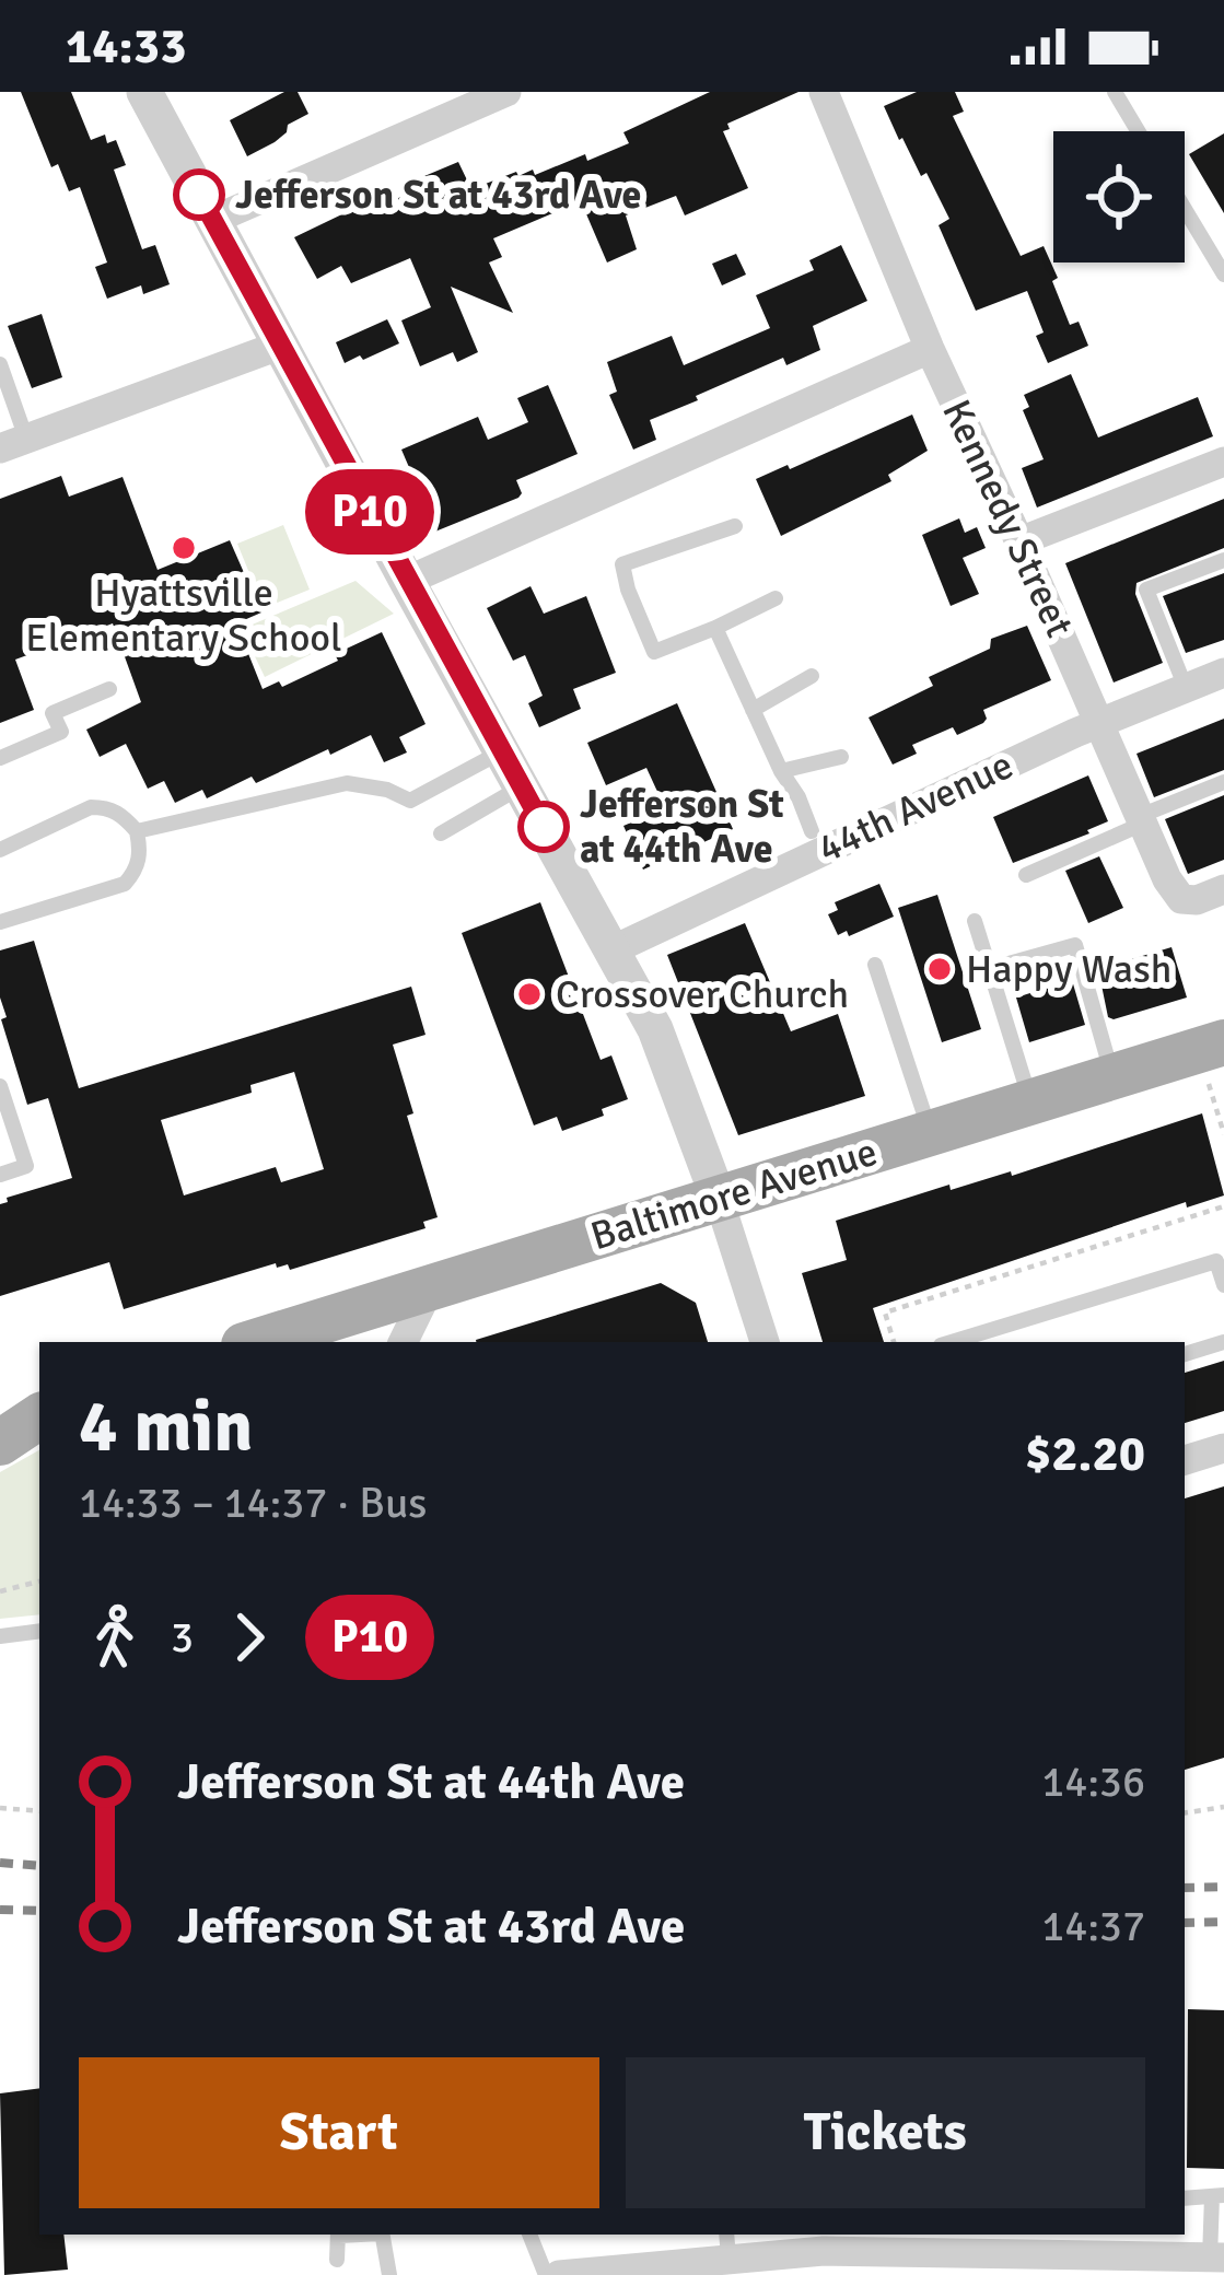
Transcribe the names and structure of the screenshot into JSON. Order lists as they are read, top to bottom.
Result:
{
  "streets": {
    "main road": ["Baltimore Avenue"],
    "street": ["Kennedy Street", "44th Avenue"]
  },
  "crossings": [
    ["Kennedy Street", "44th Avenue"]
  ],
  "places": [
    "Jefferson St at 43rd Ave",
    "Hyattsville Elementary School",
    "Jefferson St at 44th Ave",
    "Happy Wash",
    "Crossover Church"
  ],
  "lines": ["bus line P10"],
  "page": {
    "status": "14:33",
    "on_map": "P10",
    "heading": ["4 min", "14:33 – 14:37 · Bus", "$2.20"],
    "legs": ["3", "P10"],
    "list": [
      {
        "name": "Jefferson St at 44th Ave",
        "value": "14:36"
      },
      {
        "name": "Jefferson St at 43rd Ave",
        "value": "14:37"
      }
    ],
    "buttons": ["Start", "Tickets"]
  }
}
